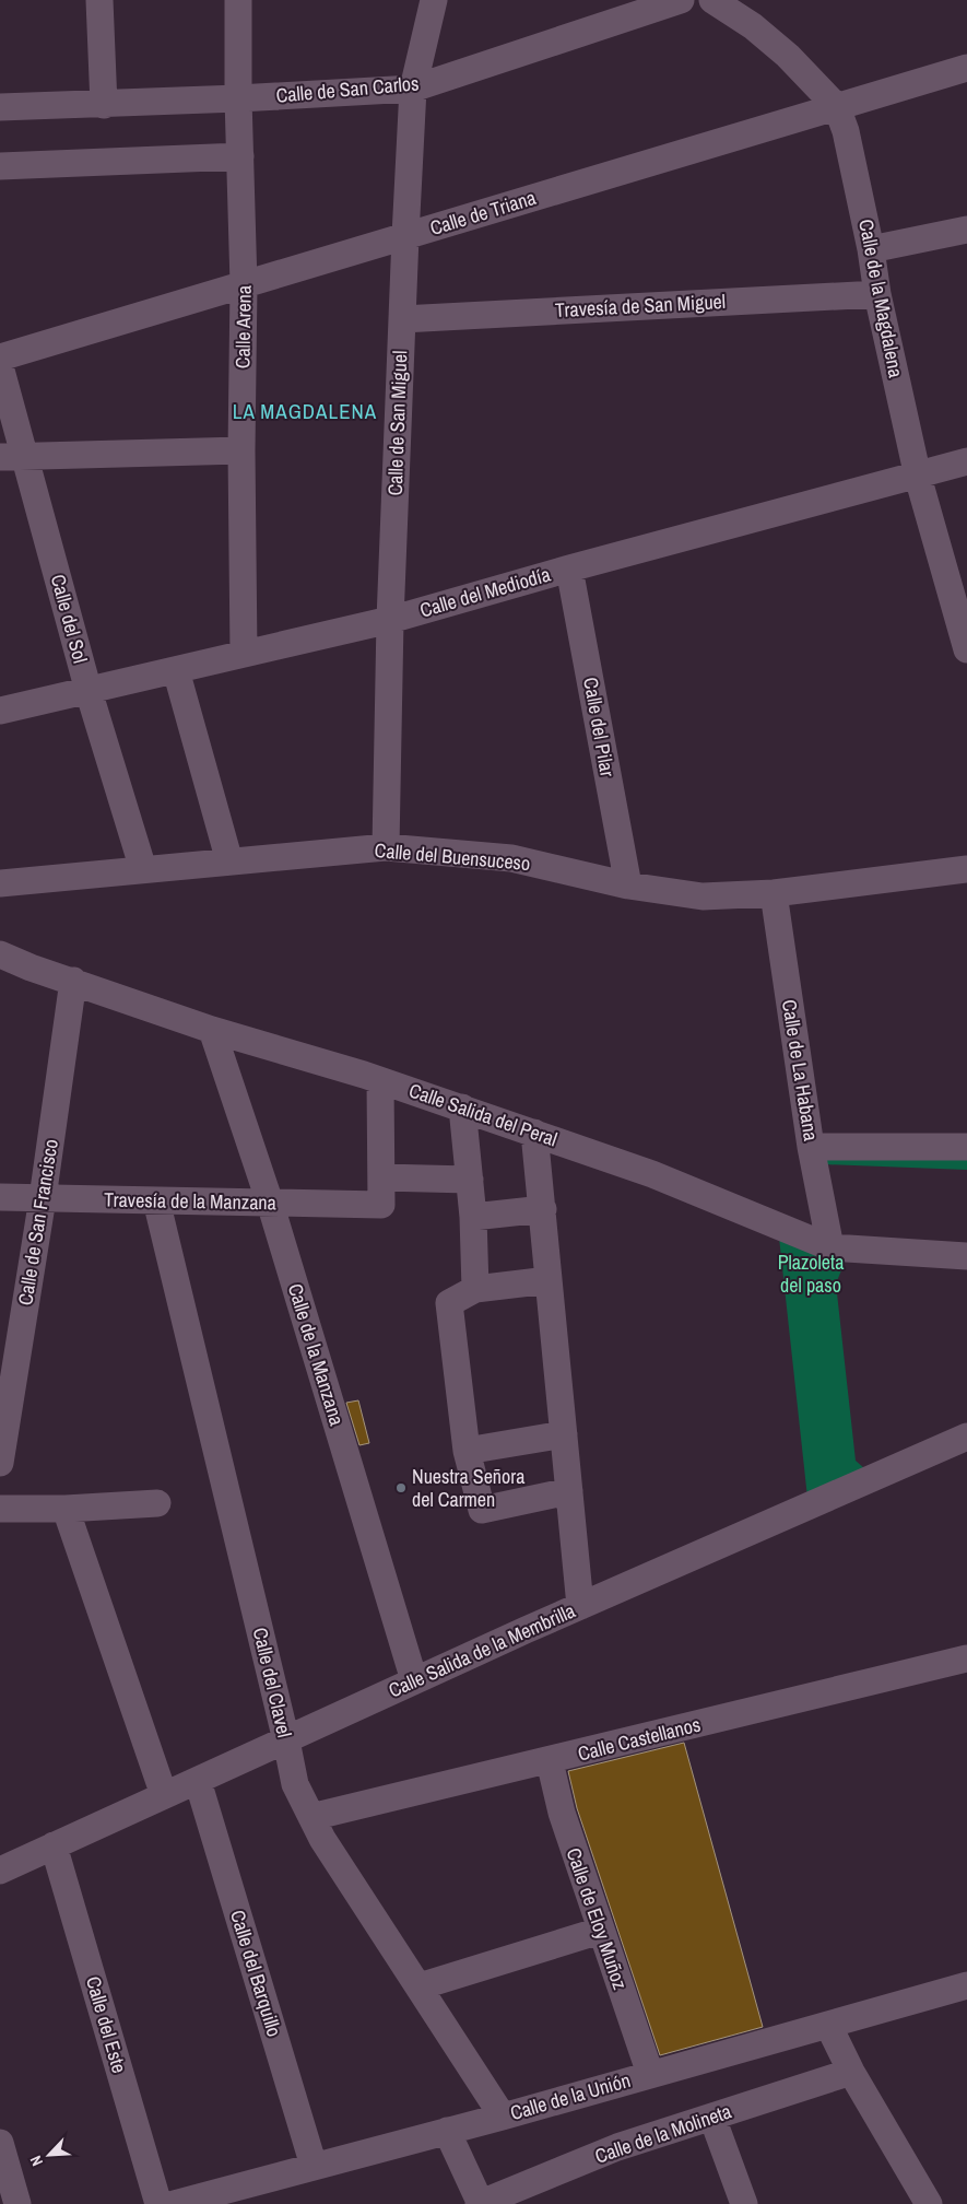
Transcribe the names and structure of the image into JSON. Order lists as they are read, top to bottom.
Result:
{
  "streets": {
    "street": [
      "Calle de San Carlos",
      "Calle de Triana",
      "Calle de la Magdalena",
      "Travesía de San Miguel",
      "Calle Arena",
      "Calle de San Miguel",
      "Calle del Mediodía",
      "Calle del Sol",
      "Calle del Pilar",
      "Calle del Buensuceso",
      "Calle de La Habana",
      "Calle Salida del Peral",
      "Travesía de la Manzana",
      "Calle de San Francisco",
      "Calle de la Manzana",
      "Calle Salida de la Membrilla",
      "Calle del Clavel",
      "Calle Castellanos",
      "Calle de Eloy Muñoz",
      "Calle del Barquillo",
      "Calle del Este",
      "Calle de la Unión",
      "Calle de la Molineta"
    ]
  },
  "crossings": [
    ["Calle de San Carlos", "Calle Arena"],
    ["Calle de San Carlos", "Calle de San Miguel"],
    ["Calle de Triana", "Calle de la Magdalena"],
    ["Calle de Triana", "Calle Arena"],
    ["Calle de Triana", "Calle de San Miguel"],
    ["Calle de la Magdalena", "Travesía de San Miguel"],
    ["Calle de la Magdalena", "Calle del Mediodía"],
    ["Travesía de San Miguel", "Calle de San Miguel"],
    ["Calle Arena", "Calle del Mediodía"],
    ["Calle de San Miguel", "Calle del Mediodía"],
    ["Calle de San Miguel", "Calle del Buensuceso"],
    ["Calle del Mediodía", "Calle del Sol"],
    ["Calle del Mediodía", "Calle del Pilar"],
    ["Calle del Sol", "Calle del Buensuceso"],
    ["Calle del Pilar", "Calle del Buensuceso"],
    ["Calle del Buensuceso", "Calle de La Habana"],
    ["Calle de La Habana", "Calle Salida del Peral"],
    ["Calle Salida del Peral", "Calle de San Francisco"],
    ["Calle Salida del Peral", "Calle de la Manzana"],
    ["Travesía de la Manzana", "Calle de San Francisco"],
    ["Travesía de la Manzana", "Calle de la Manzana"],
    ["Travesía de la Manzana", "Calle del Clavel"],
    ["Calle de la Manzana", "Calle Salida de la Membrilla"],
    ["Calle Salida de la Membrilla", "Calle del Clavel"],
    ["Calle Salida de la Membrilla", "Calle del Barquillo"],
    ["Calle Salida de la Membrilla", "Calle del Este"],
    ["Calle del Clavel", "Calle Castellanos"],
    ["Calle del Clavel", "Calle de la Unión"],
    ["Calle Castellanos", "Calle de Eloy Muñoz"],
    ["Calle de Eloy Muñoz", "Calle de la Unión"],
    ["Calle del Barquillo", "Calle de la Unión"]
  ],
  "districts": ["LA MAGDALENA"],
  "parks": ["Plazoleta del paso"],
  "places": ["Nuestra Señora del Carmen"],
  "north": "bottom left"
}
